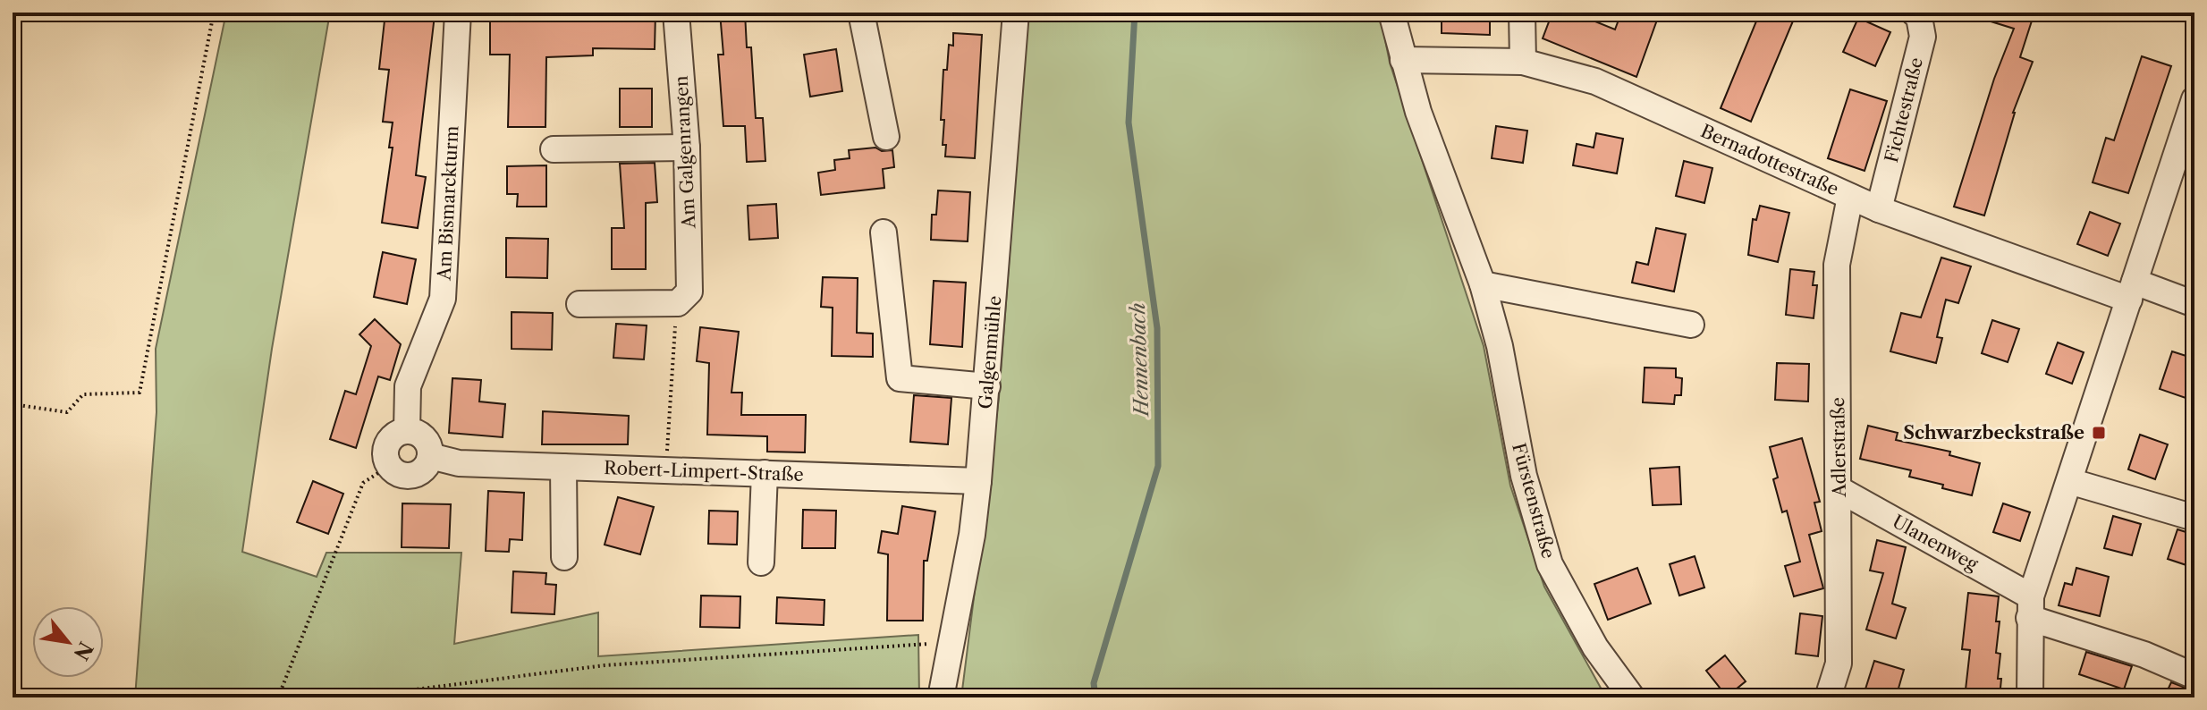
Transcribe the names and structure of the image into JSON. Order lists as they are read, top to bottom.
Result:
{
  "streets": {
    "street": [
      "Fichtestraße",
      "Am Galgenrangen",
      "Bernadottestraße",
      "Am Bismarckturm",
      "Galgenmühle",
      "Adlerstraße",
      "Robert-Limpert-Straße",
      "Fürstenstraße",
      "Ulanenweg"
    ]
  },
  "crossings": [
    ["Fichtestraße", "Bernadottestraße"],
    ["Bernadottestraße", "Adlerstraße"],
    ["Bernadottestraße", "Fürstenstraße"],
    ["Am Bismarckturm", "Robert-Limpert-Straße"],
    ["Galgenmühle", "Robert-Limpert-Straße"],
    ["Adlerstraße", "Ulanenweg"]
  ],
  "water": ["Hennenbach"],
  "places": {
    "transit": ["Schwarzbeckstraße"]
  },
  "north": "bottom right"
}
